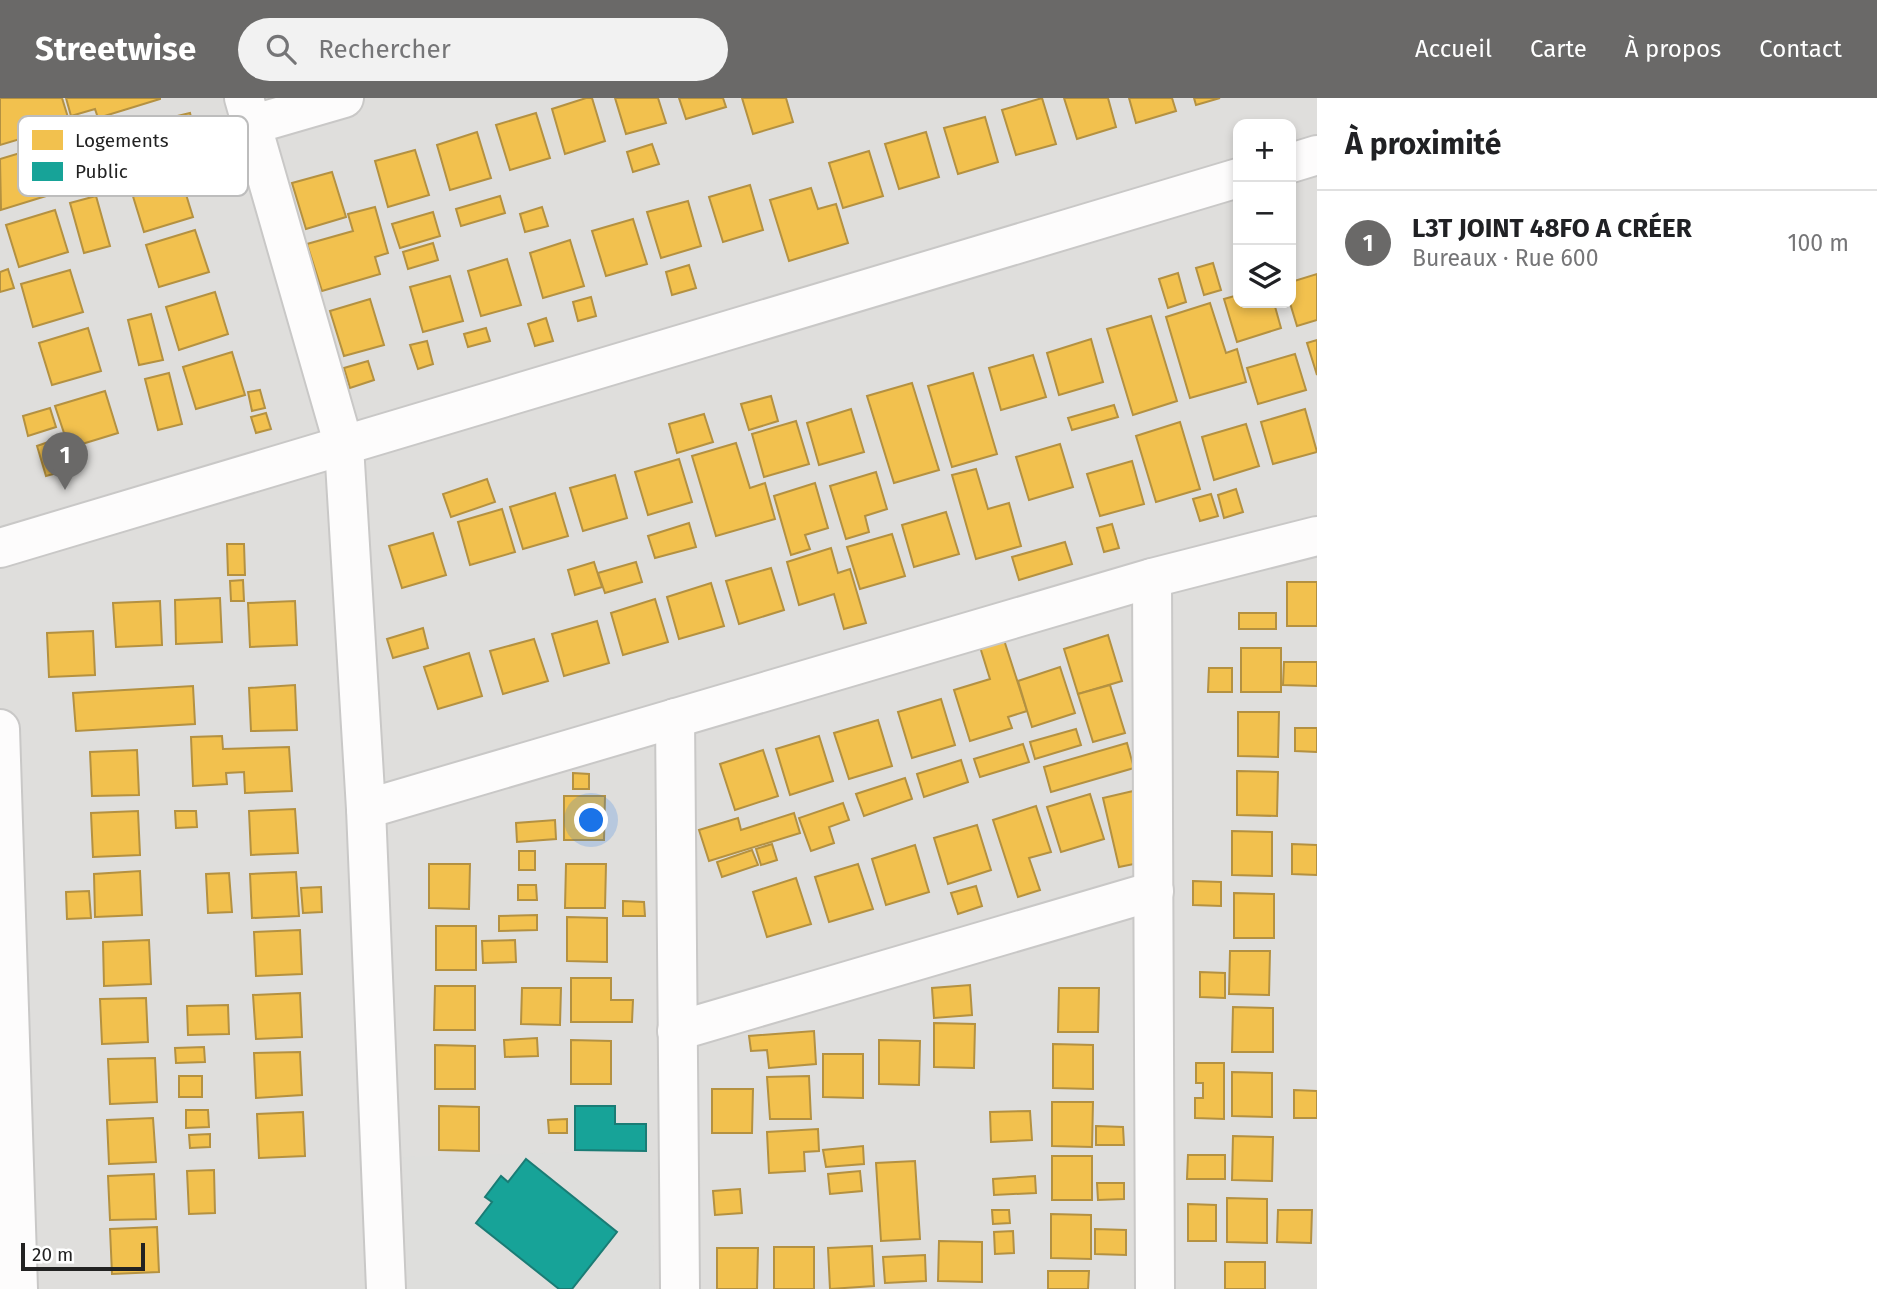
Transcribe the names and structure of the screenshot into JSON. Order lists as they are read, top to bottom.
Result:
{
  "legend": ["Logements", "Public"],
  "scale_bar": "20 m",
  "page": {
    "header": "Streetwise",
    "search": "Rechercher",
    "nav": [
      "Accueil",
      "Carte",
      "À propos",
      "Contact"
    ],
    "heading": "À proximité",
    "map_buttons": ["+", "−"],
    "list": [
      {
        "mark": "1",
        "name": "L3T JOINT 48FO A CRÉER",
        "note": "Bureaux · Rue 600",
        "value": "100 m"
      }
    ],
    "pins": "1",
    "scale": "20 m"
  }
}
